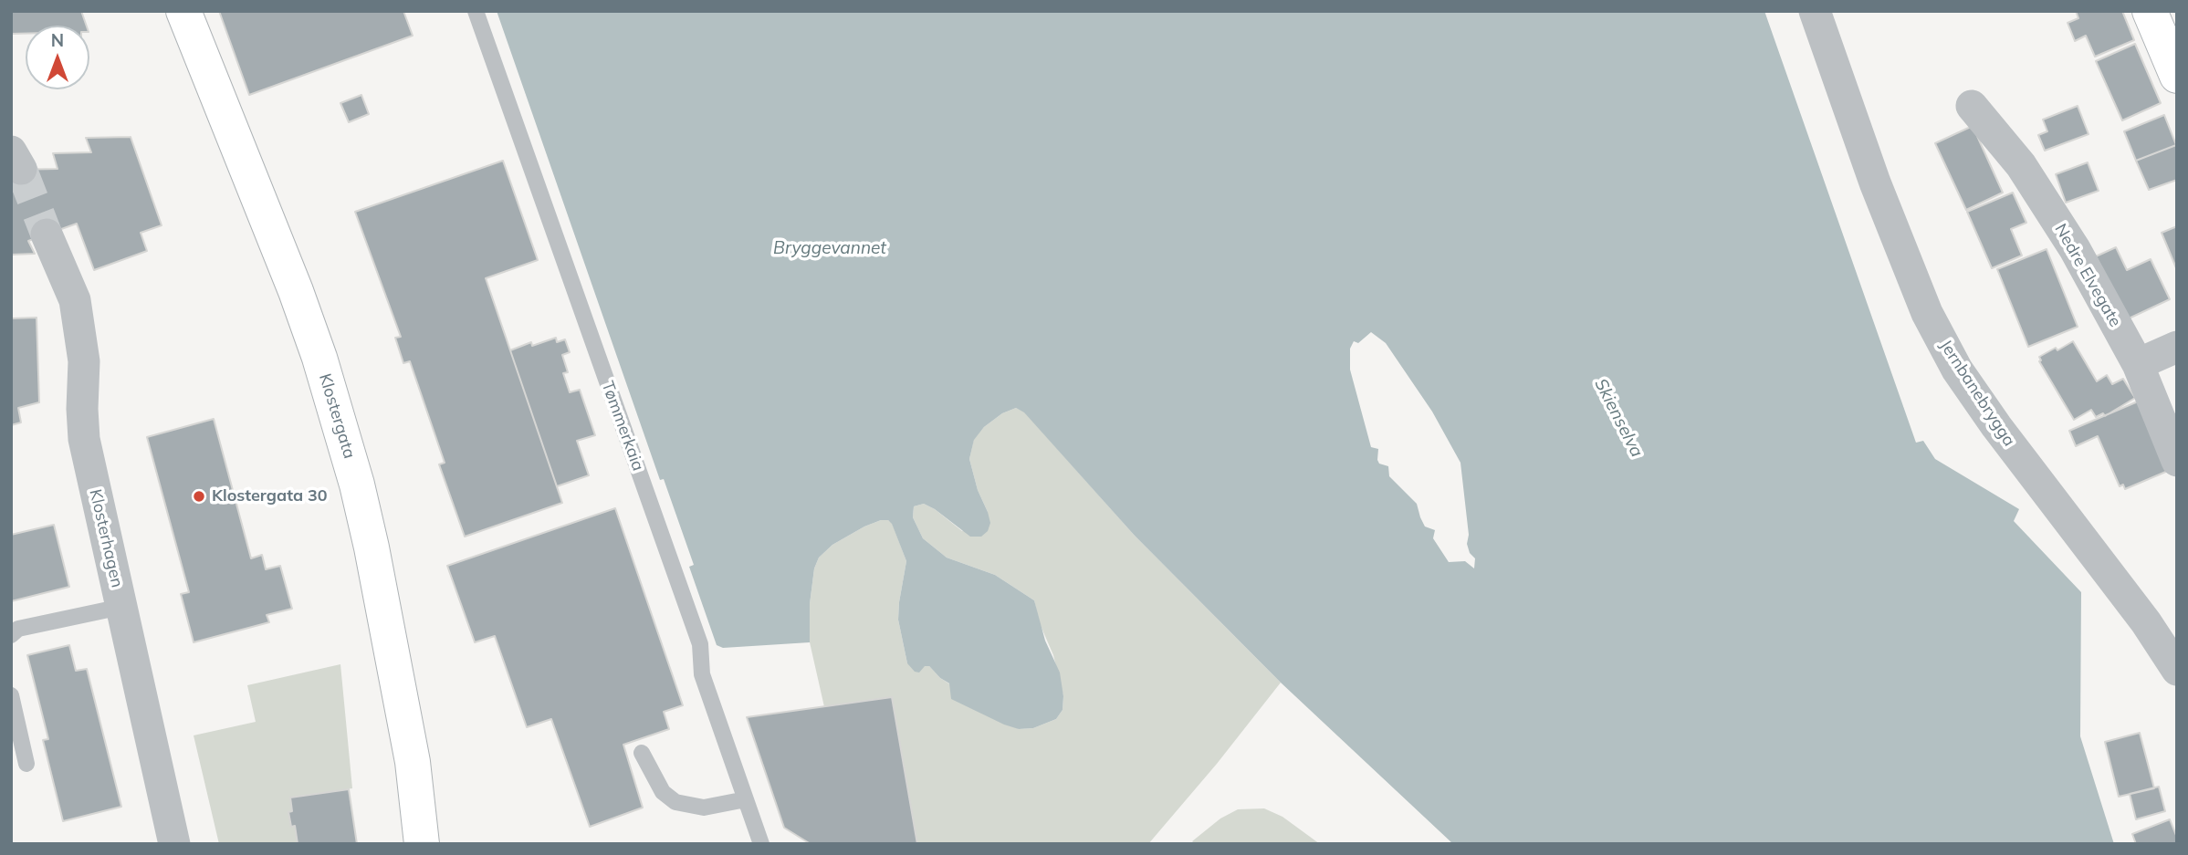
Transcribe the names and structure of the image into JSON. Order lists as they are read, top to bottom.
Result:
{
  "streets": {
    "main road": ["Klostergata"],
    "street": ["Nedre Elvegate", "Jernbanebrygga", "Klosterhagen"],
    "lane": ["Tømmerkaia"]
  },
  "water": ["Bryggevannet", "Skienselva"],
  "places": ["Klostergata 30"],
  "north": "top"
}
